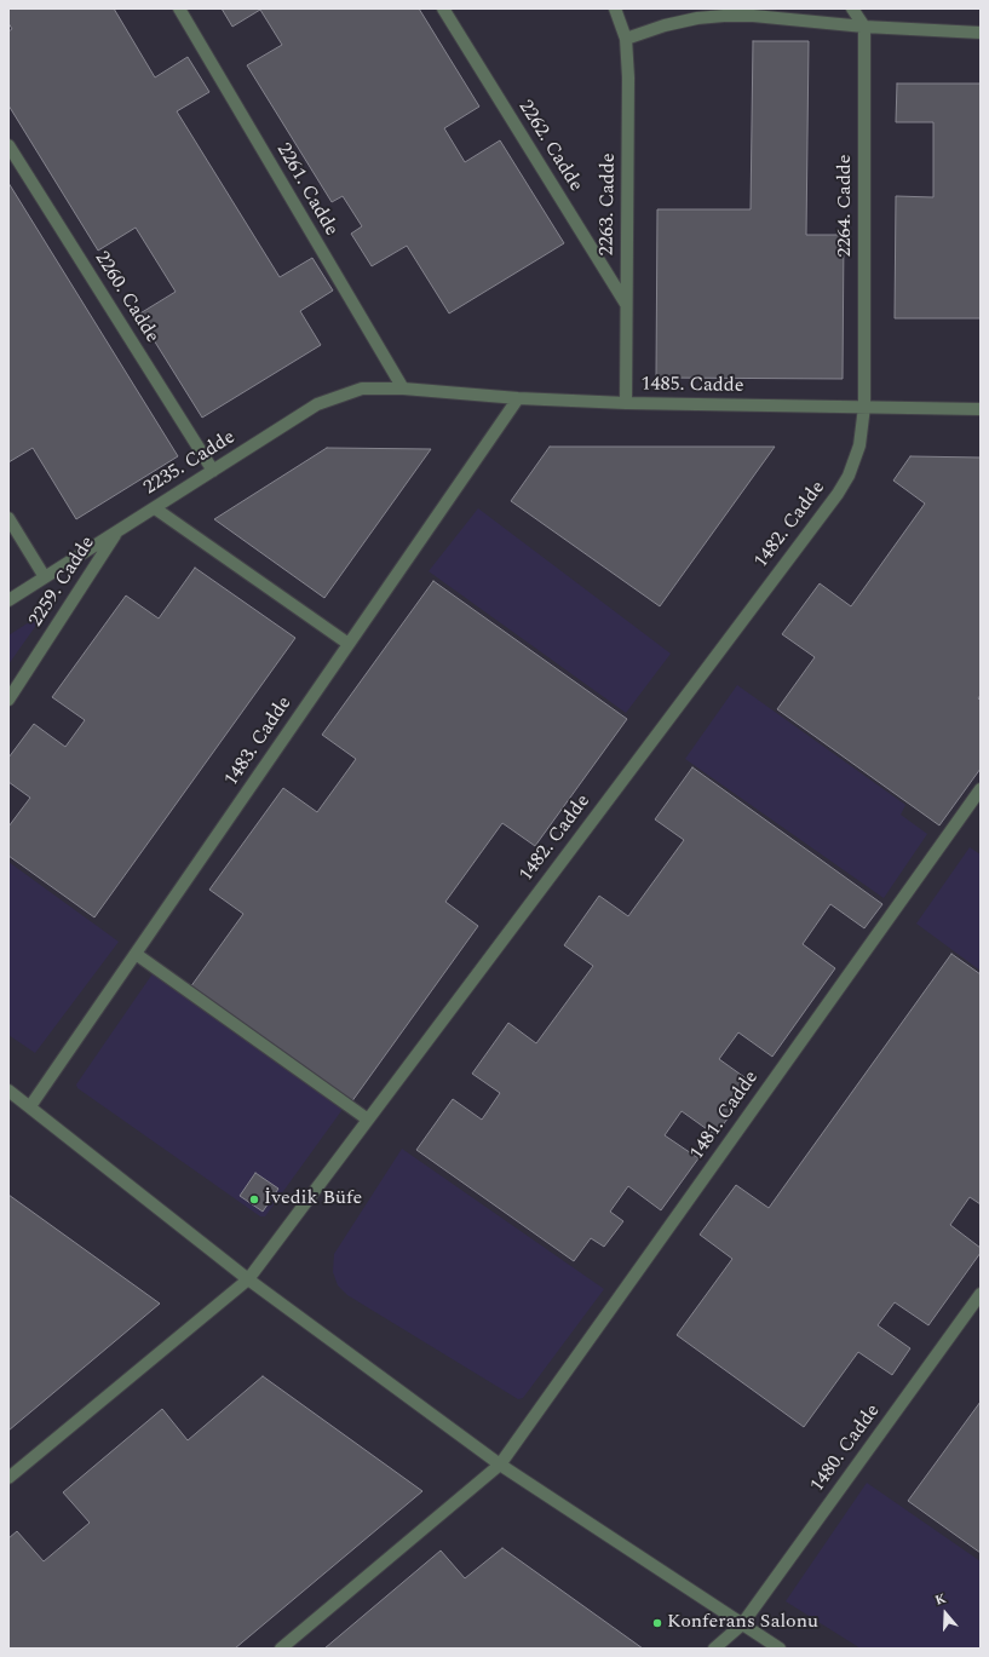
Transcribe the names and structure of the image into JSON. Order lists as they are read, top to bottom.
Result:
{
  "streets": {
    "street": [
      "2262. Cadde",
      "2261. Cadde",
      "2263. Cadde",
      "2264. Cadde",
      "2260. Cadde",
      "1485. Cadde",
      "2235. Cadde",
      "1482. Cadde",
      "2259. Cadde",
      "1483. Cadde",
      "1481. Cadde",
      "1480. Cadde"
    ]
  },
  "crossings": [
    ["2262. Cadde", "2263. Cadde"],
    ["2261. Cadde", "1485. Cadde"],
    ["2261. Cadde", "2235. Cadde"],
    ["2263. Cadde", "1485. Cadde"],
    ["2264. Cadde", "1485. Cadde"],
    ["2264. Cadde", "1482. Cadde"],
    ["2260. Cadde", "2235. Cadde"],
    ["1485. Cadde", "2235. Cadde"],
    ["1485. Cadde", "1482. Cadde"],
    ["1485. Cadde", "1483. Cadde"],
    ["2235. Cadde", "2259. Cadde"]
  ],
  "places": ["İvedik Büfe", "Konferans Salonu"],
  "north": "top"
}
